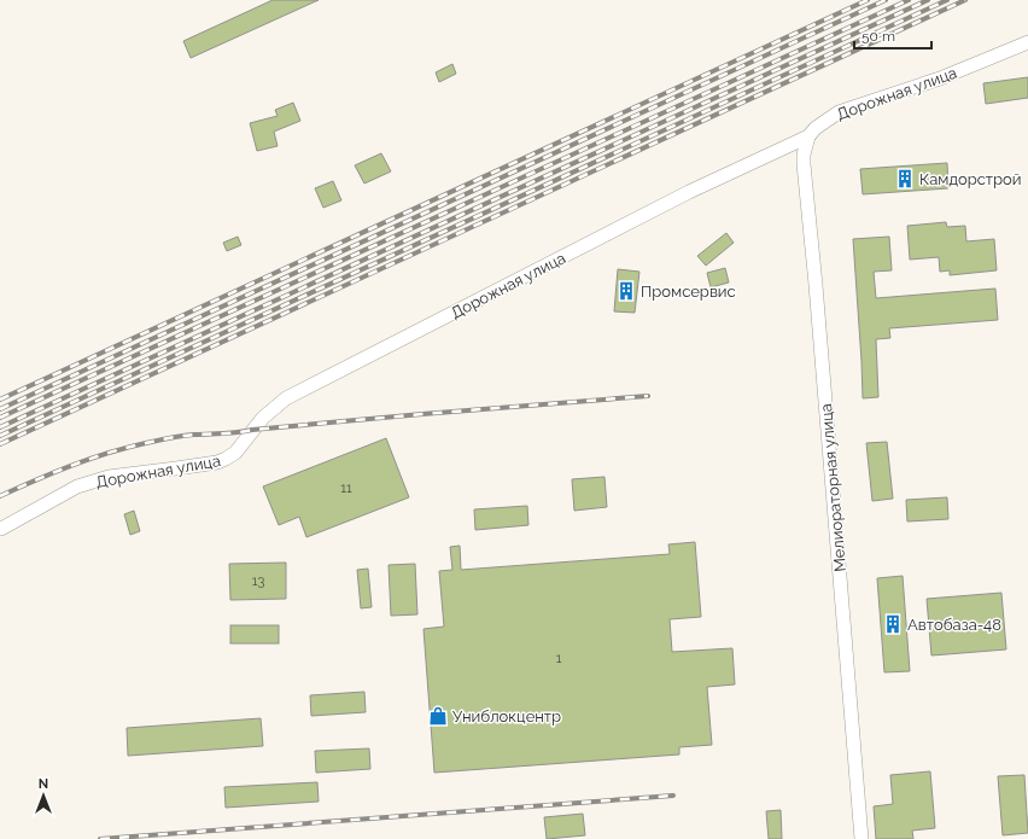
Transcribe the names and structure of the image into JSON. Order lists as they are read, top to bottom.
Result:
{
  "streets": {
    "street": ["Дорожная улица", "Мелиораторная улица"]
  },
  "crossings": [
    ["Дорожная улица", "Мелиораторная улица"]
  ],
  "places": {
    "building": ["Камдорстрой", "Промсервис", "Автобаза-48"],
    "shop": ["Униблокцентр"]
  },
  "house_numbers": ["11", "13", "1"],
  "scale_bar": "50 m",
  "north": "top"
}
